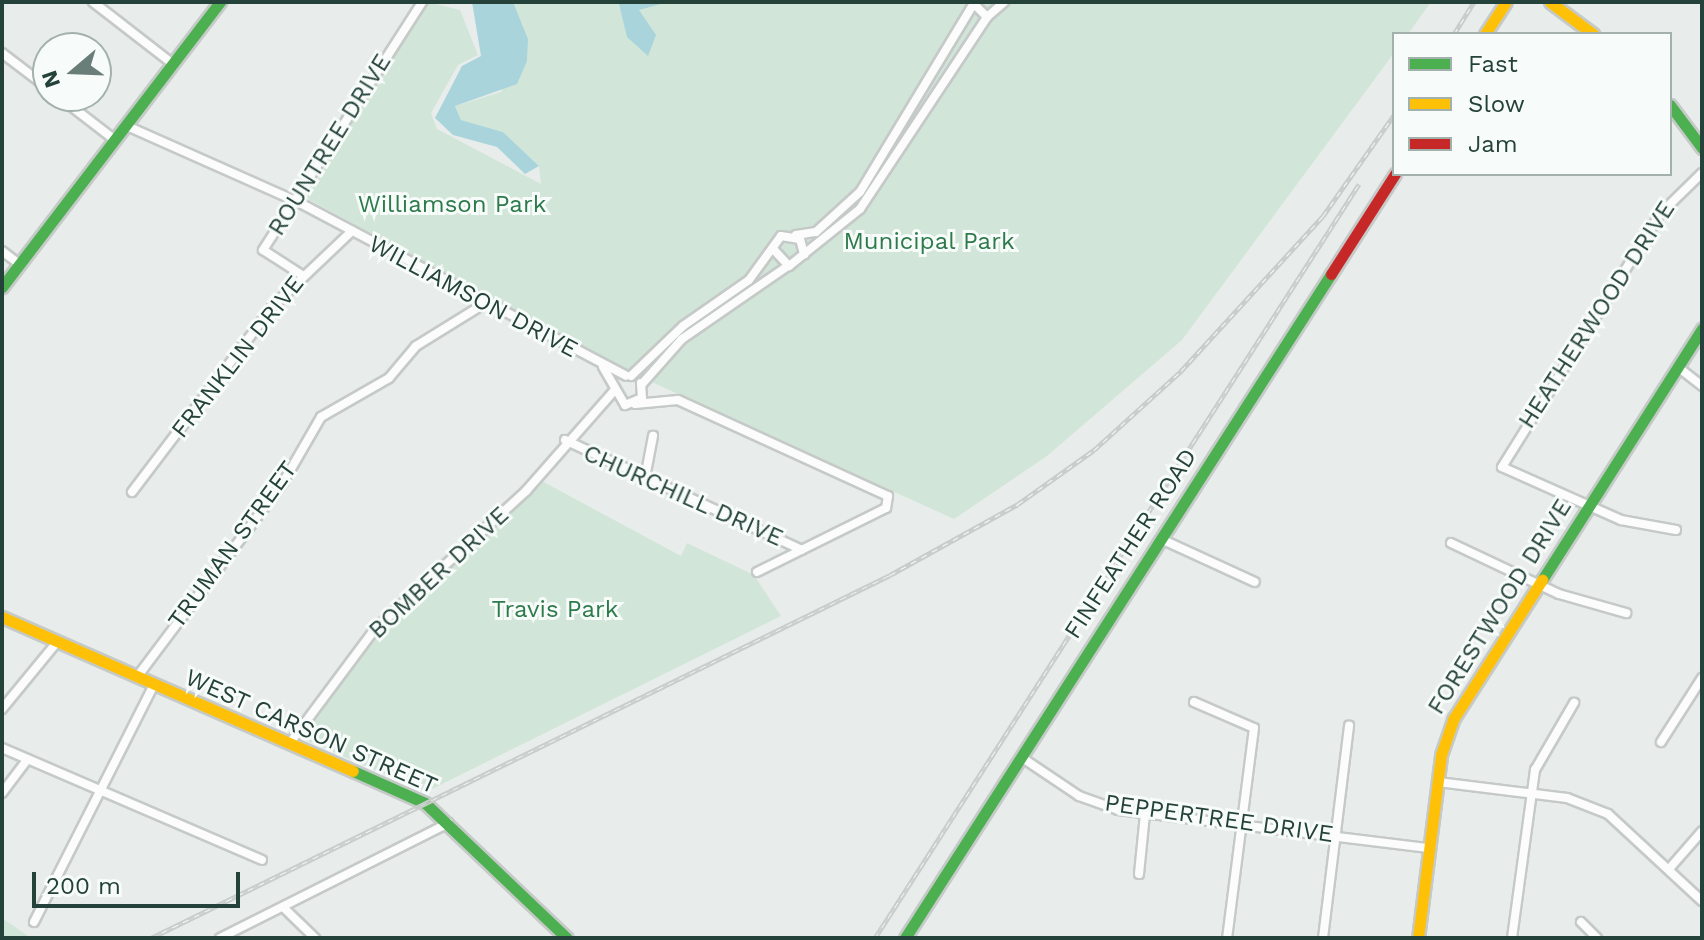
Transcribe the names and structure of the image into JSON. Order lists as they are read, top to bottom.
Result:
{
  "streets": {
    "street": [
      "ROUNTREE DRIVE",
      "WILLIAMSON DRIVE",
      "HEATHERWOOD DRIVE",
      "FRANKLIN DRIVE",
      "CHURCHILL DRIVE",
      "FINFEATHER ROAD",
      "TRUMAN STREET",
      "BOMBER DRIVE",
      "FORESTWOOD DRIVE",
      "WEST CARSON STREET",
      "PEPPERTREE DRIVE"
    ]
  },
  "crossings": [
    ["ROUNTREE DRIVE", "WILLIAMSON DRIVE"],
    ["ROUNTREE DRIVE", "FRANKLIN DRIVE"],
    ["WILLIAMSON DRIVE", "FRANKLIN DRIVE"],
    ["WILLIAMSON DRIVE", "TRUMAN STREET"],
    ["WILLIAMSON DRIVE", "BOMBER DRIVE"],
    ["HEATHERWOOD DRIVE", "FORESTWOOD DRIVE"],
    ["CHURCHILL DRIVE", "BOMBER DRIVE"],
    ["FINFEATHER ROAD", "PEPPERTREE DRIVE"],
    ["TRUMAN STREET", "WEST CARSON STREET"],
    ["BOMBER DRIVE", "WEST CARSON STREET"],
    ["FORESTWOOD DRIVE", "PEPPERTREE DRIVE"]
  ],
  "parks": ["Williamson Park", "Municipal Park", "Travis Park"],
  "legend": ["Fast", "Slow", "Jam"],
  "scale_bar": "200 m",
  "north": "left"
}
